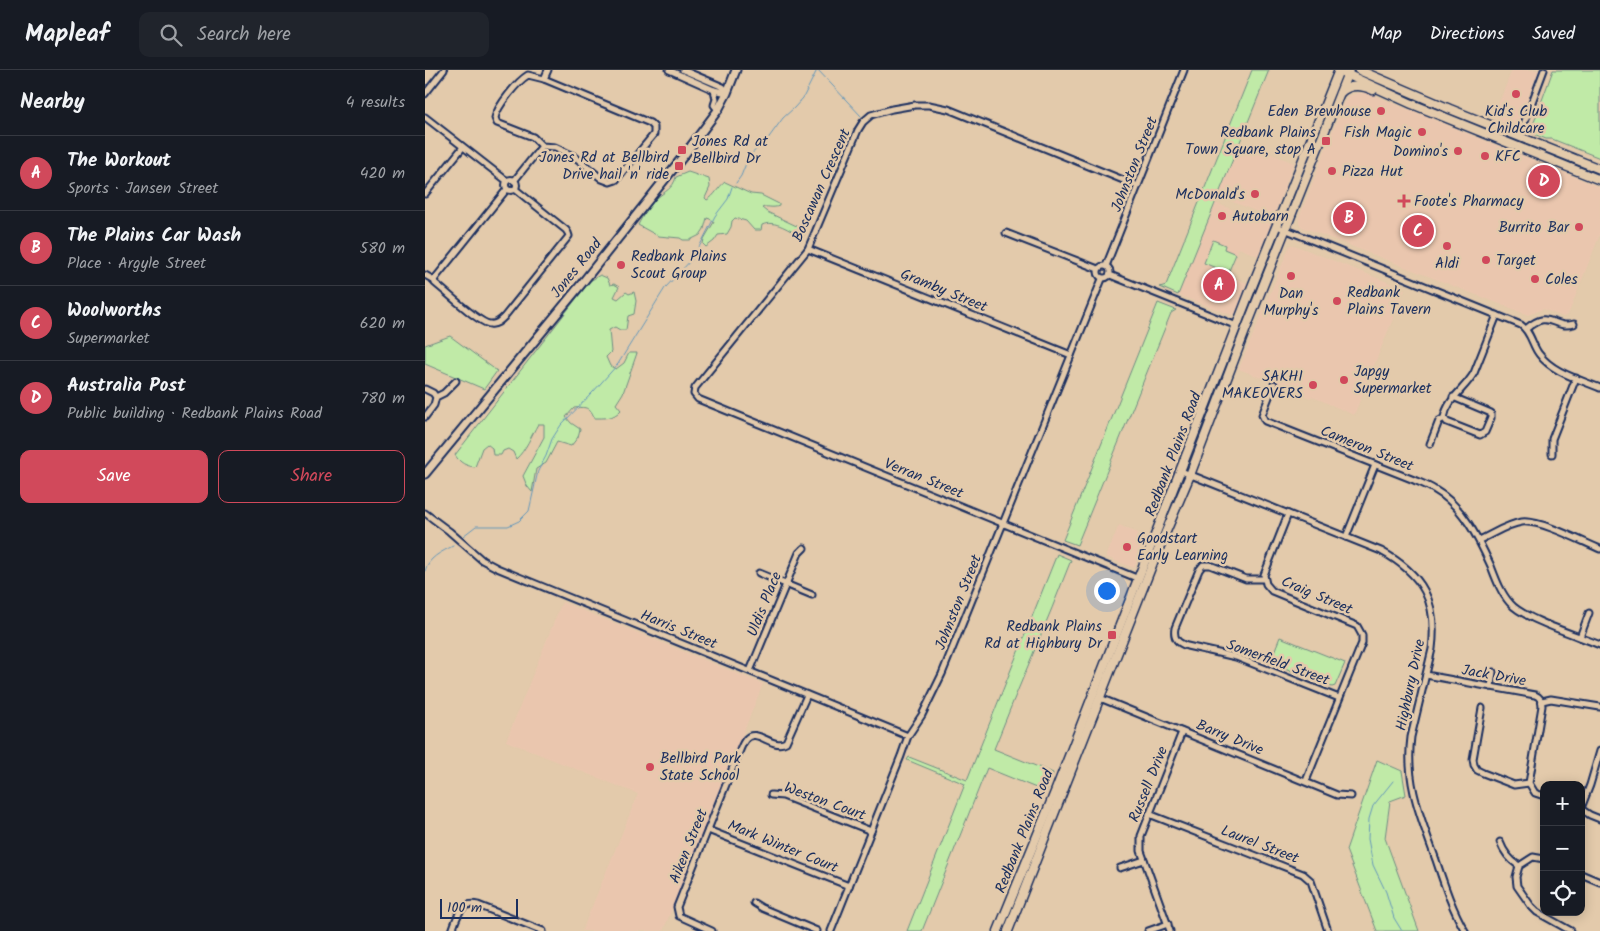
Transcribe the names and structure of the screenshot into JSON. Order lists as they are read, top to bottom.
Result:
{
  "streets": {
    "main road": ["Redbank Plains Road"],
    "street": [
      "Johnston Street",
      "Boscawan Crescent",
      "Jones Road",
      "Gramby Street",
      "Cameron Street",
      "Verran Street",
      "Craig Street",
      "Uldis Place",
      "Harris Street",
      "Somerfield Street",
      "Jack Drive",
      "Highbury Drive",
      "Barry Drive",
      "Russell Drive",
      "Weston Court",
      "Laurel Street",
      "Aiken Street",
      "Mark Winter Court"
    ]
  },
  "crossings": [
    ["Johnston Street", "Boscawan Crescent"],
    ["Johnston Street", "Gramby Street"],
    ["Johnston Street", "Verran Street"],
    ["Johnston Street", "Harris Street"],
    ["Johnston Street", "Weston Court"],
    ["Johnston Street", "Mark Winter Court"],
    ["Boscawan Crescent", "Gramby Street"],
    ["Boscawan Crescent", "Verran Street"],
    ["Redbank Plains Road", "Verran Street"],
    ["Redbank Plains Road", "Highbury Drive"],
    ["Redbank Plains Road", "Barry Drive"],
    ["Craig Street", "Somerfield Street"],
    ["Craig Street", "Highbury Drive"],
    ["Craig Street", "Barry Drive"],
    ["Uldis Place", "Harris Street"],
    ["Harris Street", "Aiken Street"],
    ["Jack Drive", "Highbury Drive"],
    ["Barry Drive", "Russell Drive"],
    ["Russell Drive", "Laurel Street"],
    ["Aiken Street", "Mark Winter Court"]
  ],
  "places": {
    "other": [
      "Kid's Club Childcare",
      "Eden Brewhouse",
      "Fish Magic",
      "Domino's",
      "KFC",
      "Pizza Hut",
      "McDonald's",
      "Autobarn",
      "Burrito Bar",
      "Aldi",
      "Target",
      "Redbank Plains Scout Group",
      "Dan Murphy's",
      "Coles",
      "Redbank Plains Tavern",
      "Japgy Supermarket",
      "SAKHI MAKEOVERS",
      "Goodstart Early Learning",
      "Bellbird Park State School"
    ],
    "transit": [
      "Redbank Plains Town Square, stop A",
      "Jones Rd at Bellbird Dr",
      "Jones Rd at Bellbird Drive hail 'n' ride",
      "Redbank Plains Rd at Highbury Dr"
    ],
    "health": ["Foote's Pharmacy"]
  },
  "scale_bar": "100 m",
  "page": {
    "header": "Mapleaf",
    "search": "Search here",
    "nav": ["Map", "Directions", "Saved"],
    "heading": ["Nearby", "4 results"],
    "list": [
      {
        "mark": "A",
        "name": "The Workout",
        "note": "Sports · Jansen Street",
        "value": "420 m"
      },
      {
        "mark": "B",
        "name": "The Plains Car Wash",
        "note": "Place · Argyle Street",
        "value": "580 m"
      },
      {
        "mark": "C",
        "name": "Woolworths",
        "note": "Supermarket",
        "value": "620 m"
      },
      {
        "mark": "D",
        "name": "Australia Post",
        "note": "Public building · Redbank Plains Road",
        "value": "780 m"
      }
    ],
    "pins": [
      "D",
      "B",
      "C",
      "A"
    ],
    "buttons": ["Save", "Share"],
    "map_buttons": ["+", "−"],
    "scale": "100 m"
  }
}
